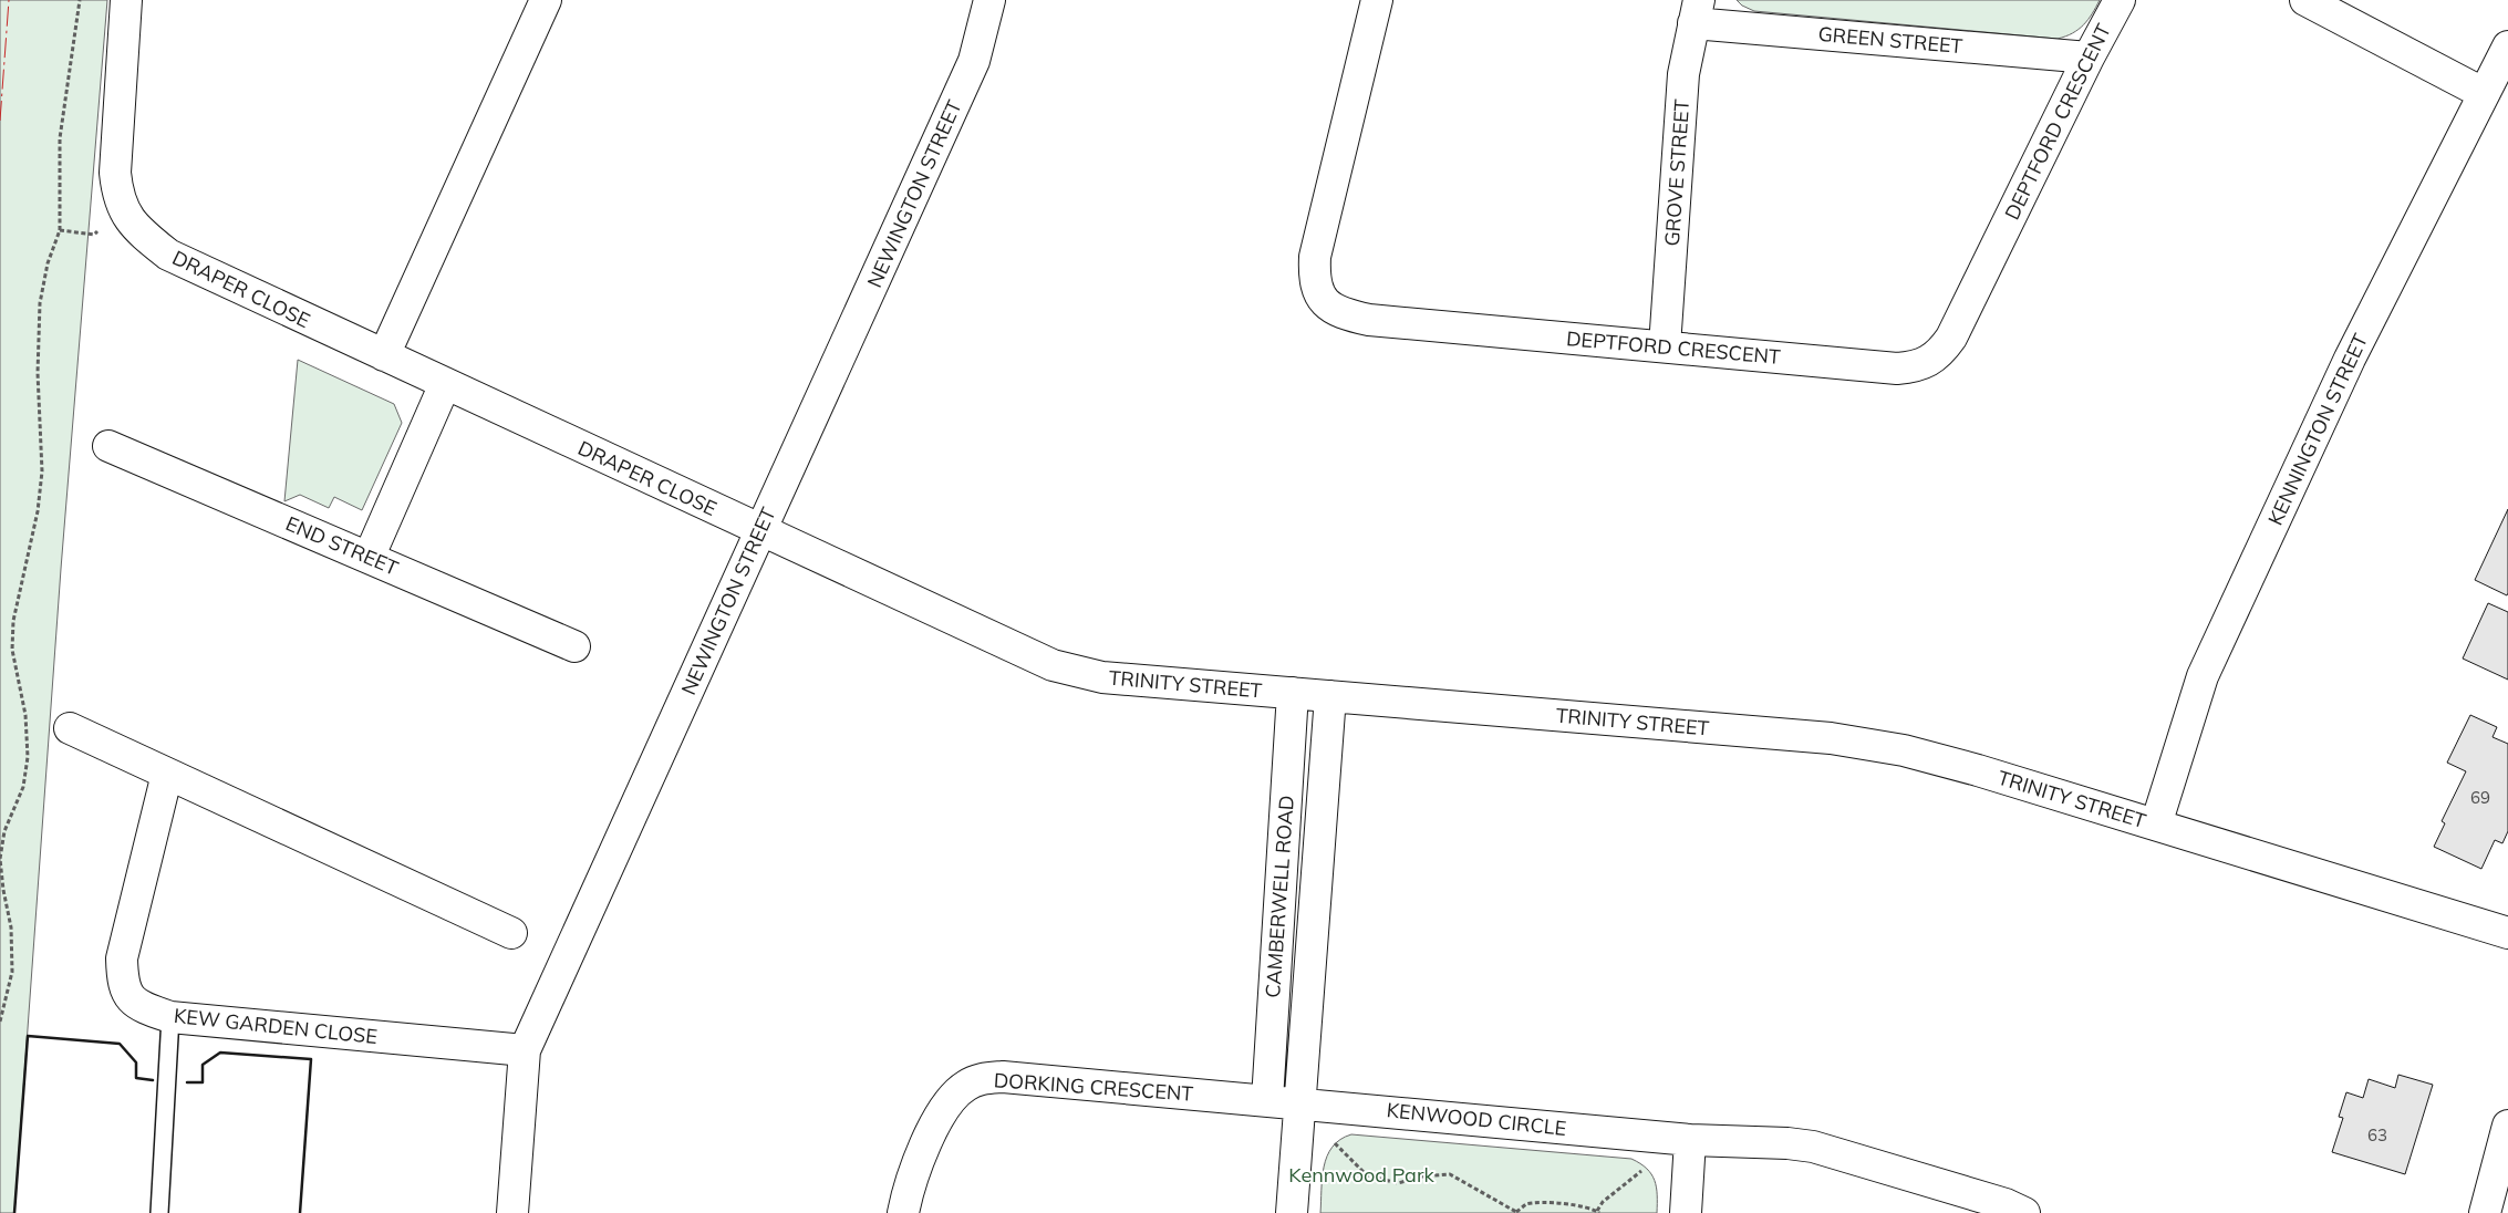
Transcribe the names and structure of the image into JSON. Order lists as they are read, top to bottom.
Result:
{
  "streets": {
    "street": [
      "GREEN STREET",
      "DEPTFORD CRESCENT",
      "GROVE STREET",
      "NEWINGTON STREET",
      "DRAPER CLOSE",
      "KENNINGTON STREET",
      "END STREET",
      "TRINITY STREET",
      "CAMBERWELL ROAD",
      "KEW GARDEN CLOSE",
      "DORKING CRESCENT",
      "KENWOOD CIRCLE"
    ]
  },
  "crossings": [
    ["GREEN STREET", "DEPTFORD CRESCENT"],
    ["GREEN STREET", "GROVE STREET"],
    ["DEPTFORD CRESCENT", "GROVE STREET"],
    ["NEWINGTON STREET", "DRAPER CLOSE"],
    ["NEWINGTON STREET", "TRINITY STREET"],
    ["NEWINGTON STREET", "KEW GARDEN CLOSE"],
    ["DRAPER CLOSE", "TRINITY STREET"],
    ["KENNINGTON STREET", "TRINITY STREET"],
    ["TRINITY STREET", "CAMBERWELL ROAD"],
    ["CAMBERWELL ROAD", "DORKING CRESCENT"],
    ["CAMBERWELL ROAD", "KENWOOD CIRCLE"],
    ["DORKING CRESCENT", "KENWOOD CIRCLE"]
  ],
  "parks": ["Kennwood Park"],
  "house_numbers": ["69", "63"]
}
